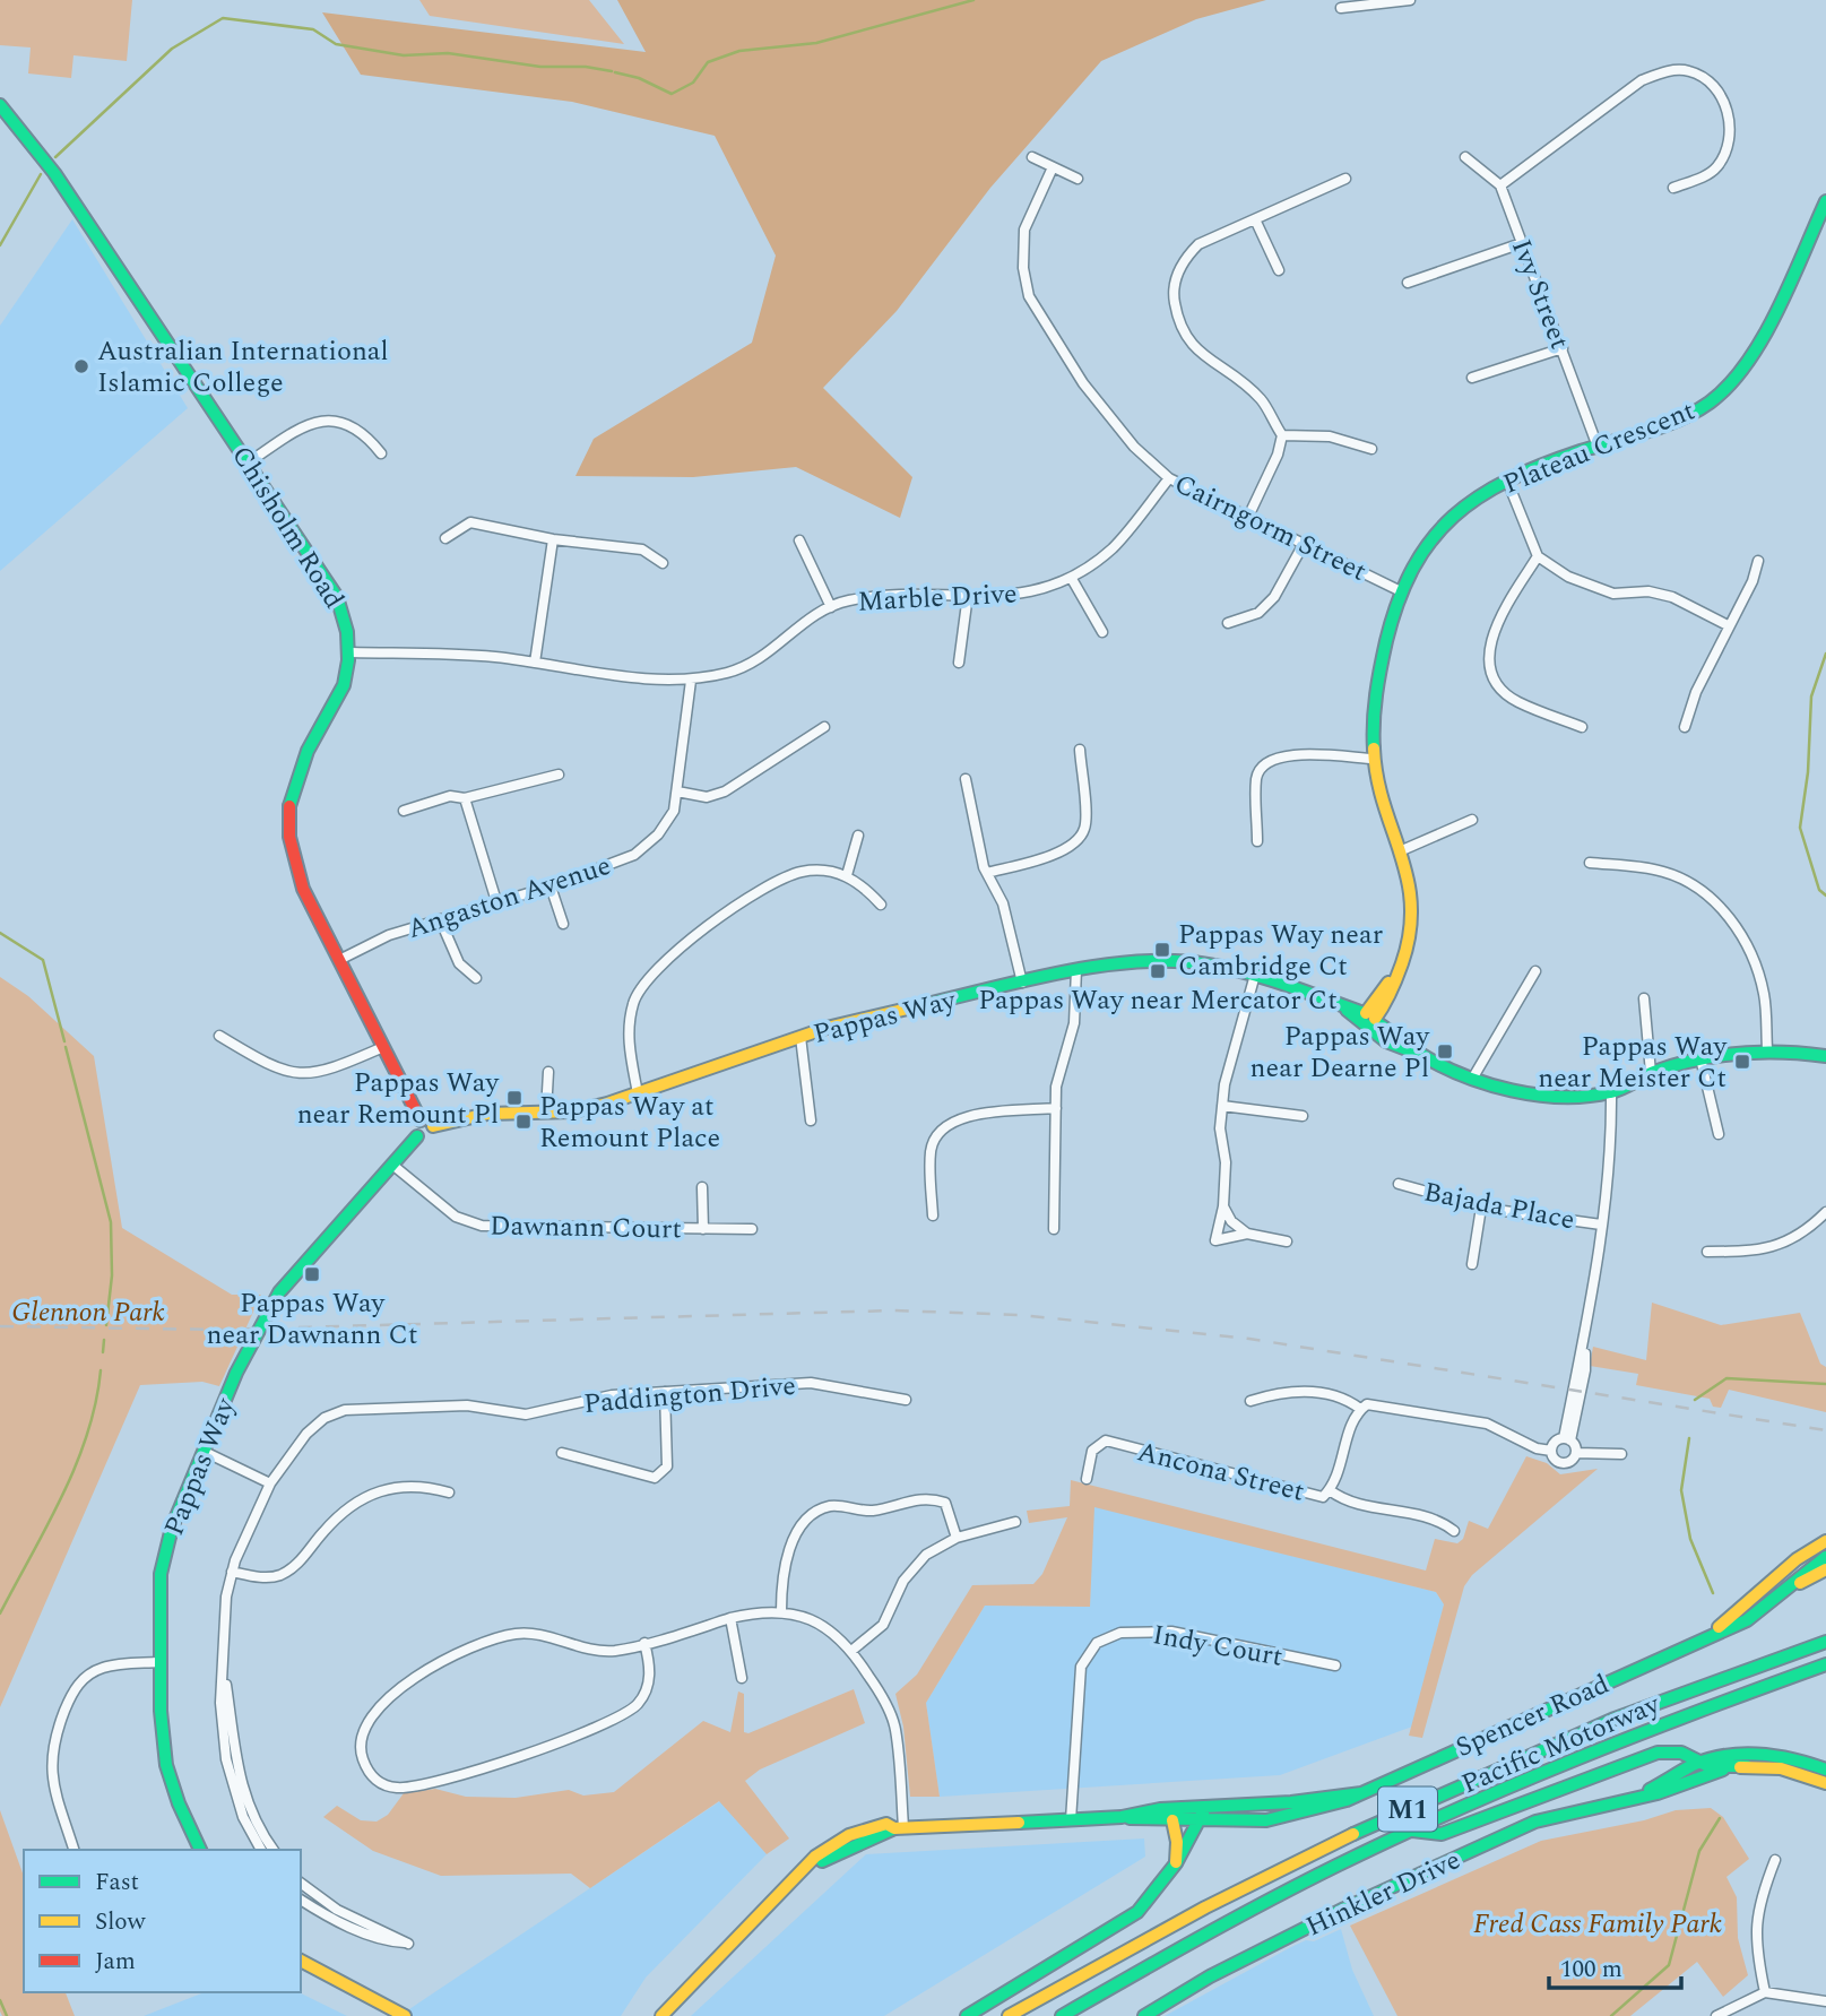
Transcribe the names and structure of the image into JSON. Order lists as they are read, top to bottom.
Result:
{
  "streets": {
    "main road": [
      "Plateau Crescent",
      "Chisholm Road",
      "Pappas Way",
      "Spencer Road",
      "Pacific Motorway",
      "M1",
      "Hinkler Drive"
    ],
    "street": [
      "Ivy Street",
      "Cairngorm Street",
      "Marble Drive",
      "Angaston Avenue",
      "Bajada Place",
      "Dawnann Court",
      "Paddington Drive",
      "Ancona Street",
      "Indy Court"
    ]
  },
  "crossings": [
    ["Ivy Street", "Plateau Crescent"],
    ["Plateau Crescent", "Cairngorm Street"],
    ["Plateau Crescent", "Pappas Way"],
    ["Chisholm Road", "Marble Drive"],
    ["Chisholm Road", "Angaston Avenue"],
    ["Cairngorm Street", "Marble Drive"],
    ["Marble Drive", "Angaston Avenue"],
    ["Pappas Way", "Dawnann Court"],
    ["Indy Court", "Spencer Road"]
  ],
  "parks": ["Glennon Park", "Fred Cass Family Park"],
  "places": {
    "other": ["Australian International Islamic College"],
    "transit": [
      "Pappas Way near Cambridge Ct",
      "Pappas Way near Mercator Ct",
      "Pappas Way near Dearne Pl",
      "Pappas Way near Meister Ct",
      "Pappas Way near Remount Pl",
      "Pappas Way at Remount Place",
      "Pappas Way near Dawnann Ct"
    ]
  },
  "legend": ["Fast", "Slow", "Jam"],
  "scale_bar": "100 m"
}
